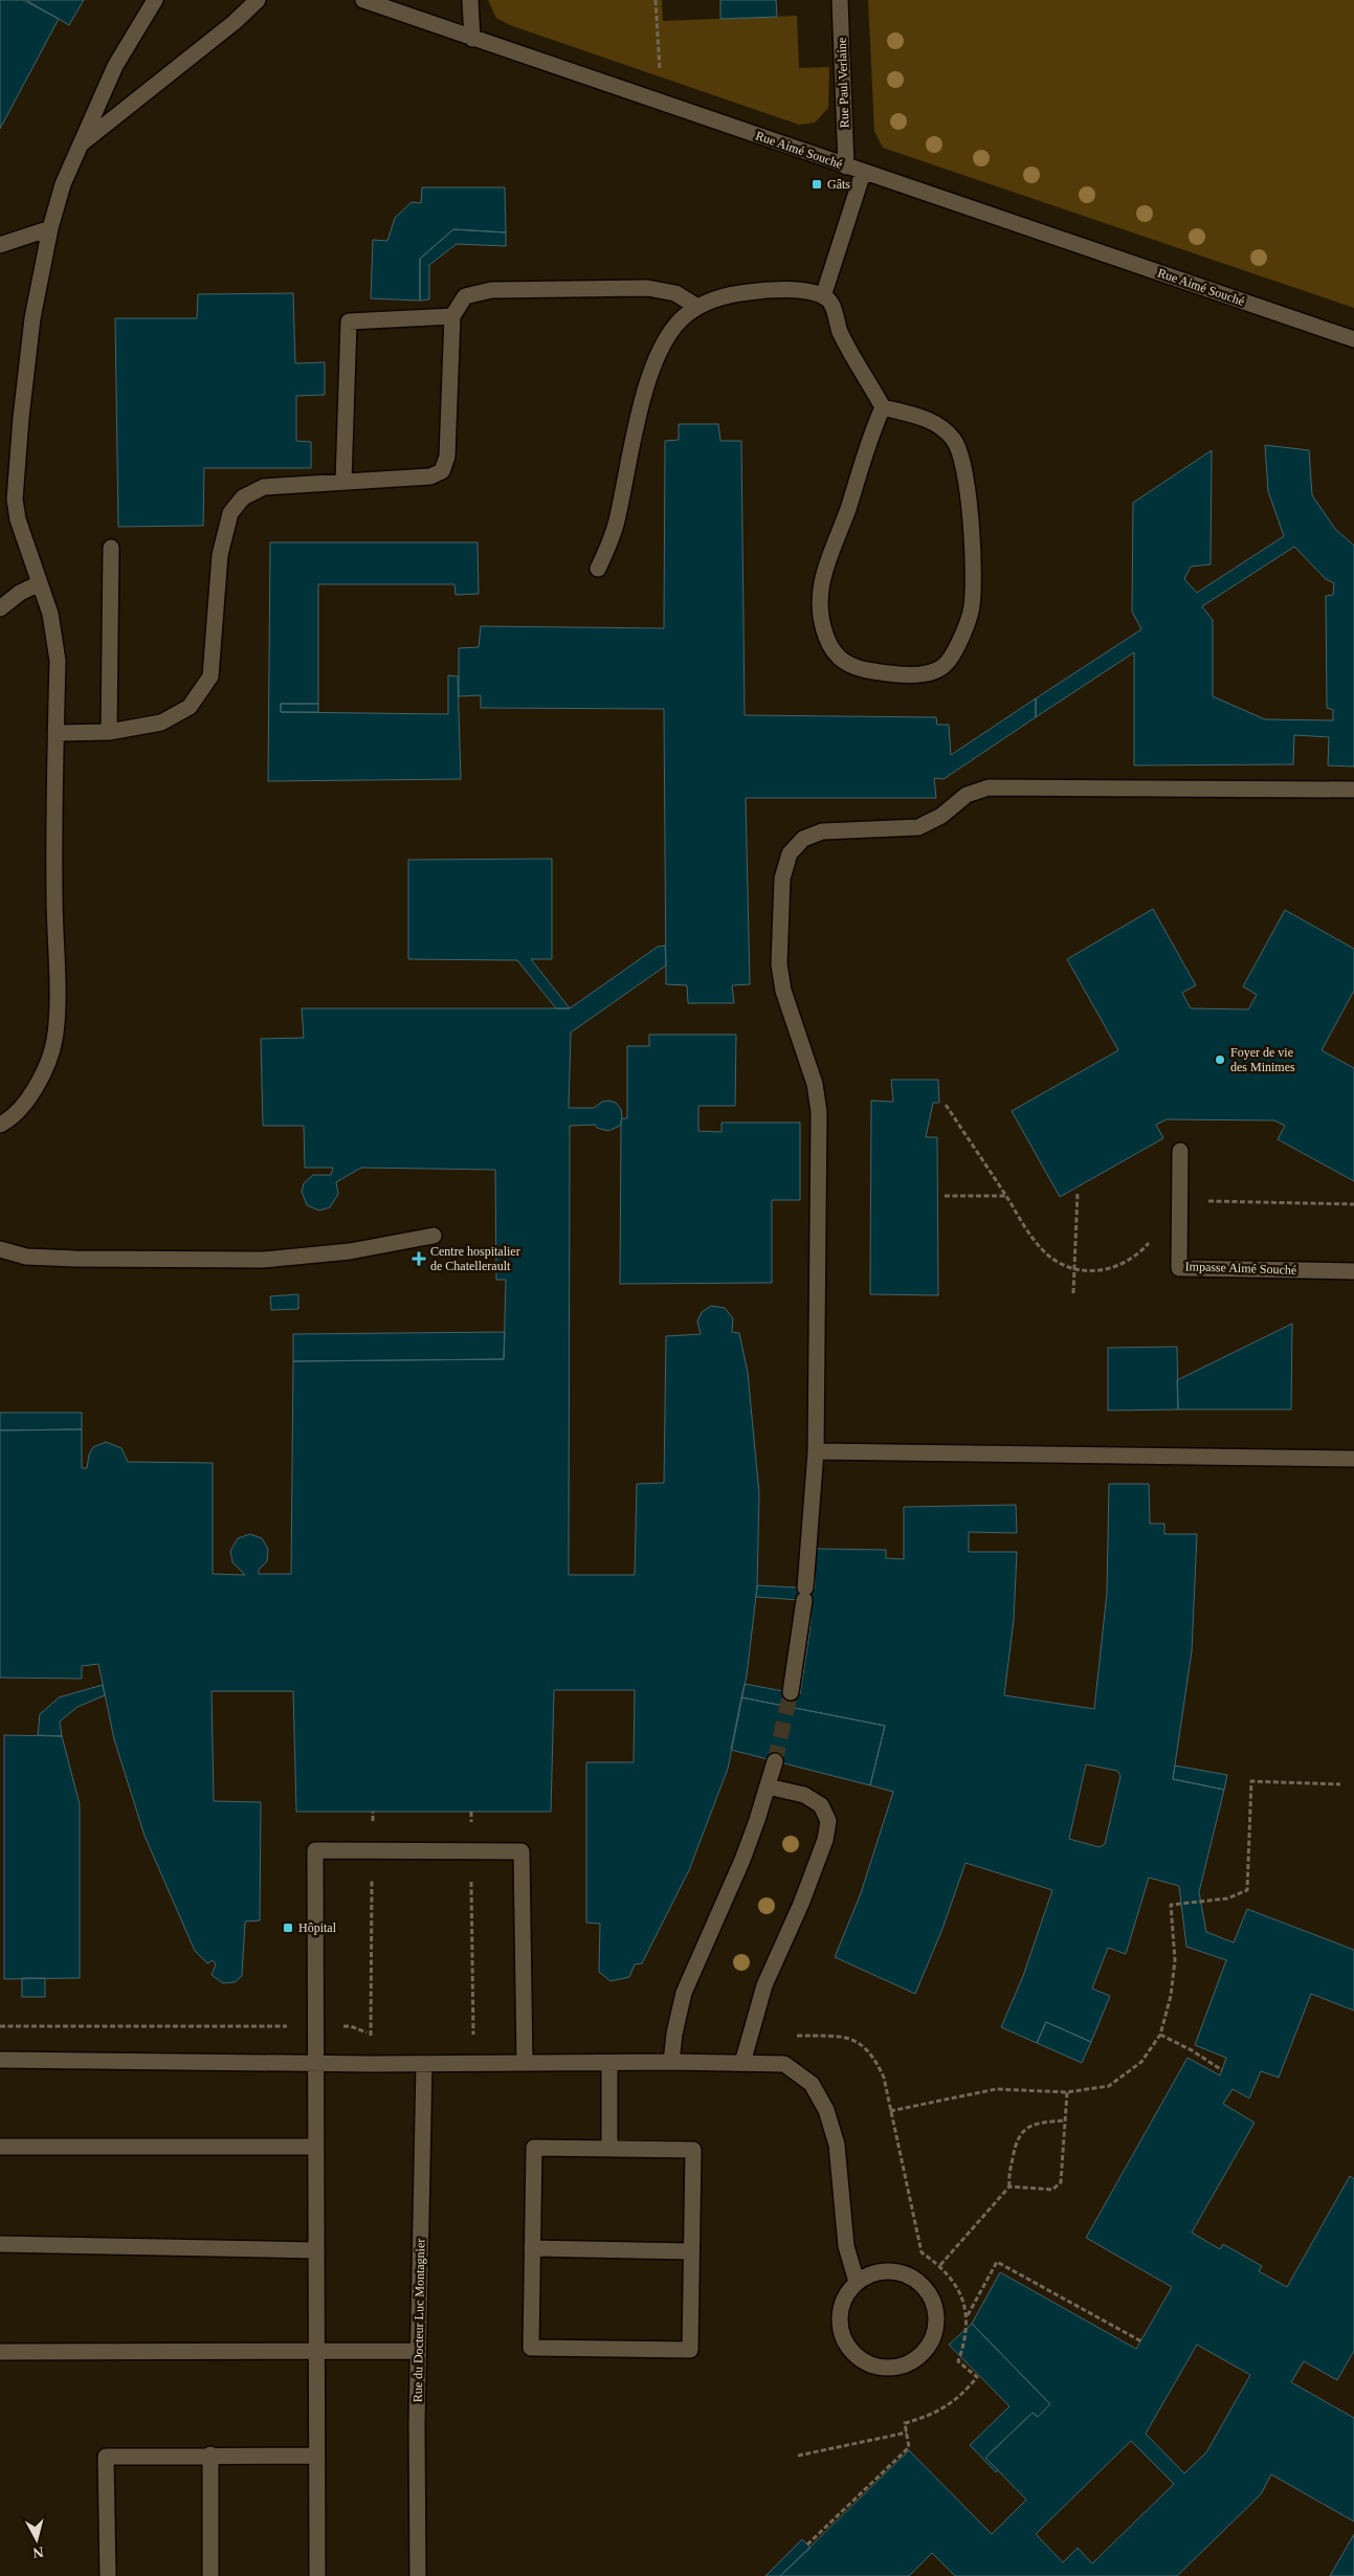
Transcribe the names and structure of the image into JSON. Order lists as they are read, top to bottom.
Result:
{
  "streets": {
    "street": [
      "Rue Paul Verlaine",
      "Rue Aimé Souché",
      "Impasse Aimé Souché",
      "Rue du Docteur Luc Montagnier"
    ]
  },
  "crossings": [
    ["Rue Paul Verlaine", "Rue Aimé Souché"]
  ],
  "places": {
    "transit": ["Gâts", "Hôpital"],
    "other": ["Foyer de vie des Minimes"],
    "health": ["Centre hospitalier de Chatellerault"]
  },
  "north": "bottom"
}
